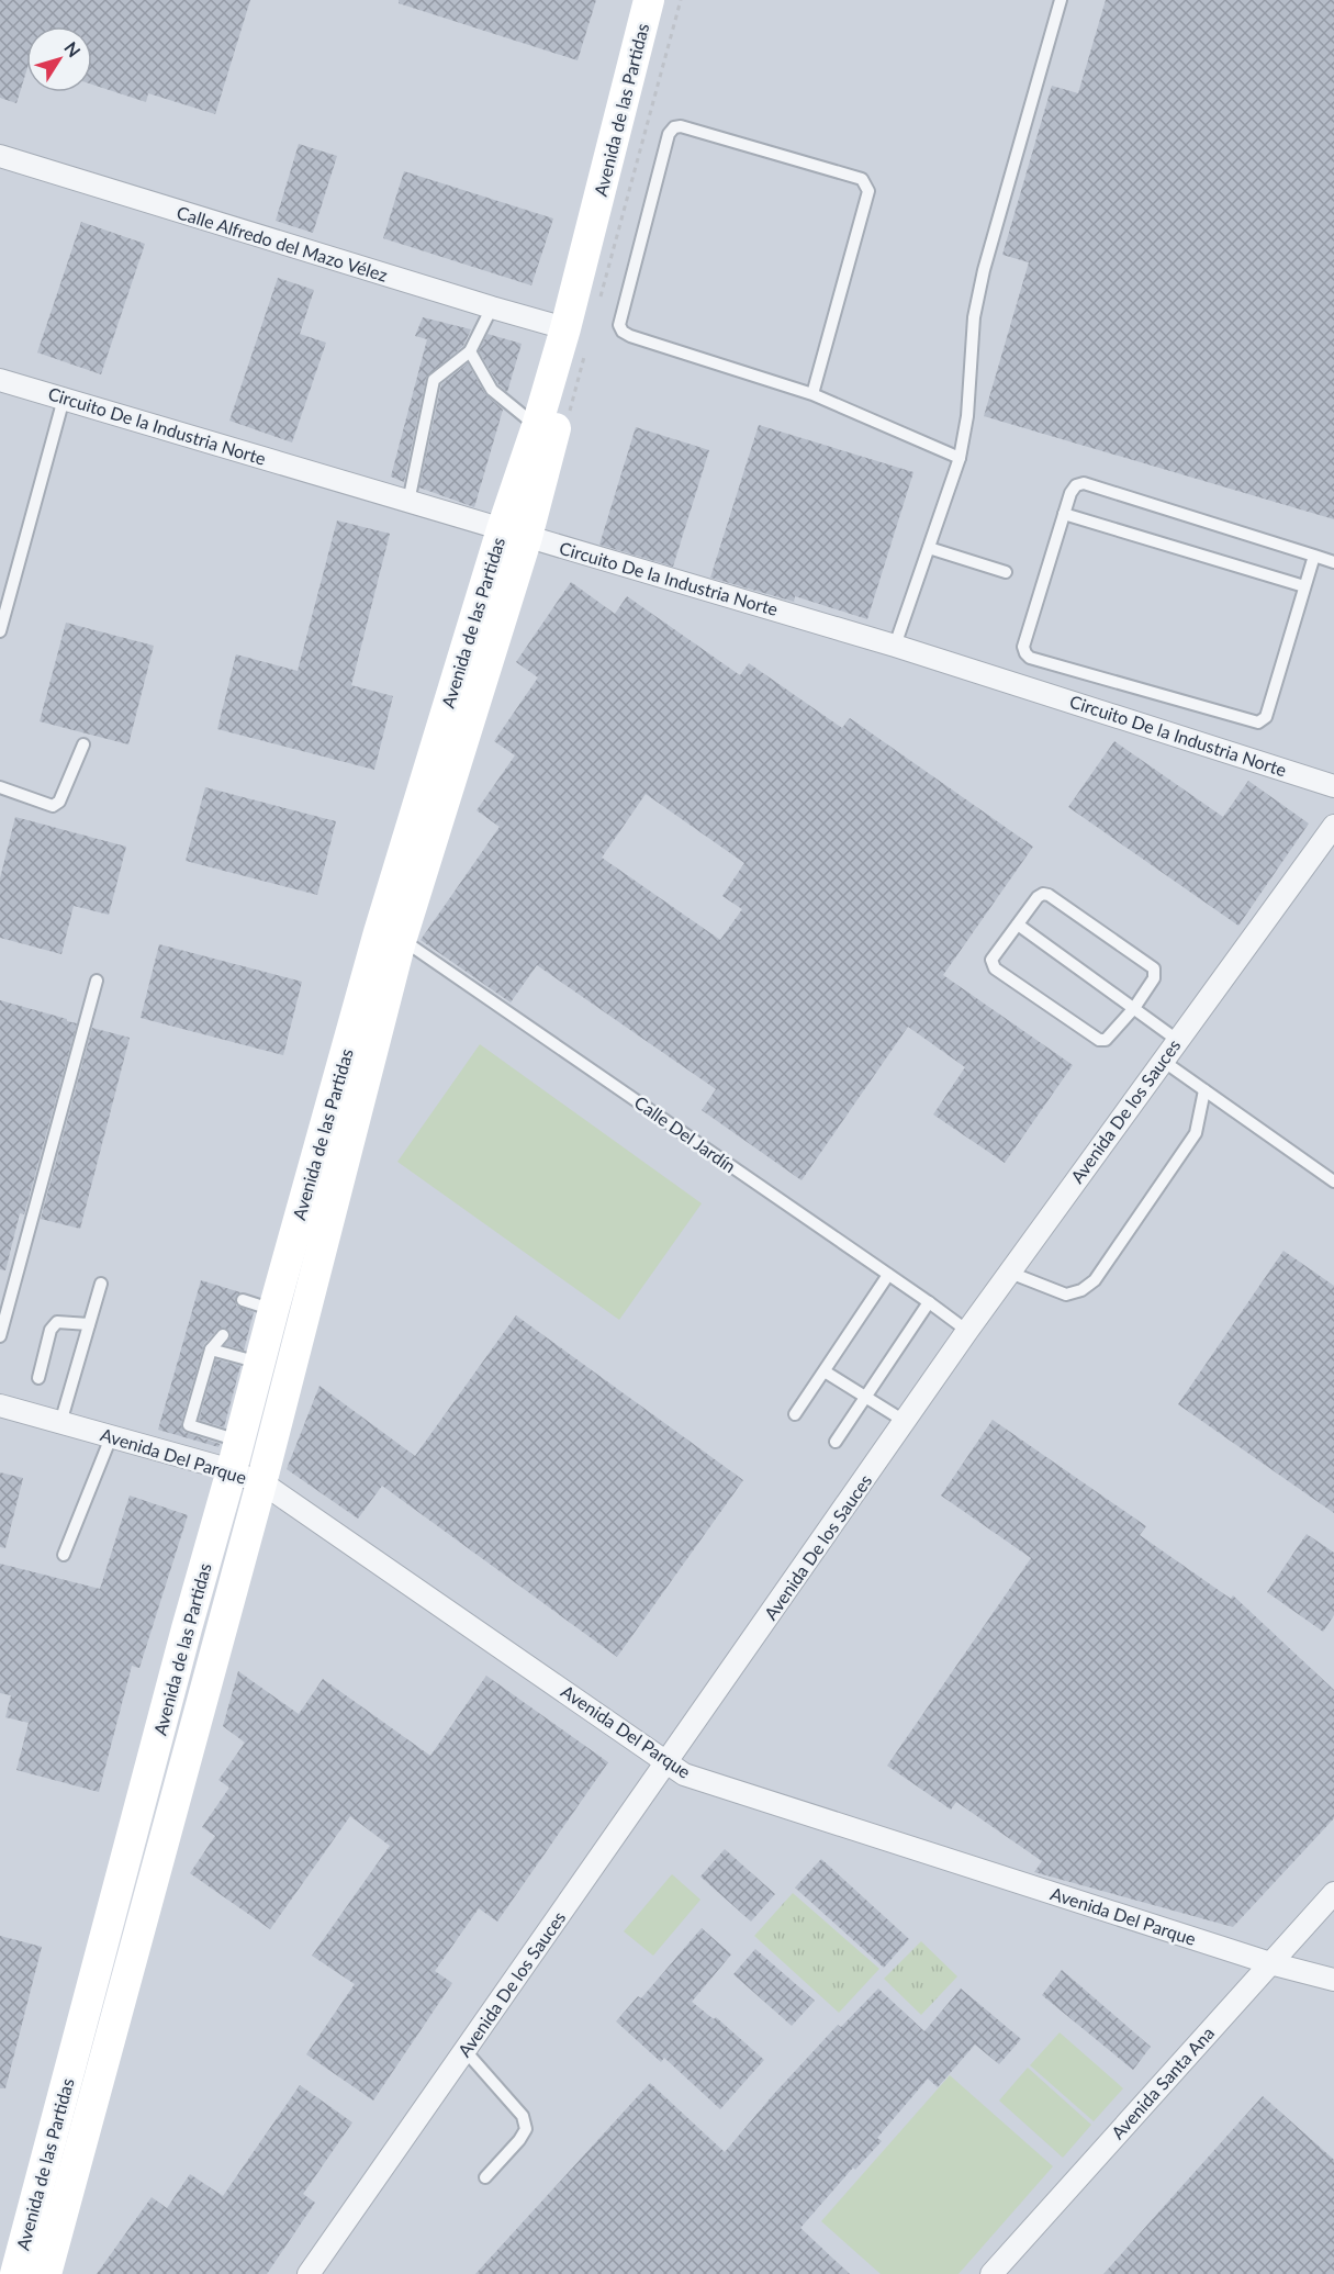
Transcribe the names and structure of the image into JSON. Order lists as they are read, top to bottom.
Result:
{
  "streets": {
    "main road": ["Avenida de las Partidas"],
    "street": [
      "Calle Alfredo del Mazo Vélez",
      "Circuito De la Industria Norte",
      "Avenida De los Sauces",
      "Avenida Del Parque",
      "Avenida Santa Ana"
    ],
    "lane": ["Calle Del Jardín"]
  },
  "crossings": [
    ["Avenida de las Partidas", "Calle Alfredo del Mazo Vélez"],
    ["Avenida de las Partidas", "Circuito De la Industria Norte"],
    ["Avenida de las Partidas", "Calle Del Jardín"],
    ["Avenida de las Partidas", "Avenida Del Parque"],
    ["Avenida De los Sauces", "Calle Del Jardín"],
    ["Avenida De los Sauces", "Avenida Del Parque"],
    ["Avenida Del Parque", "Avenida Santa Ana"]
  ],
  "north": "top right"
}
